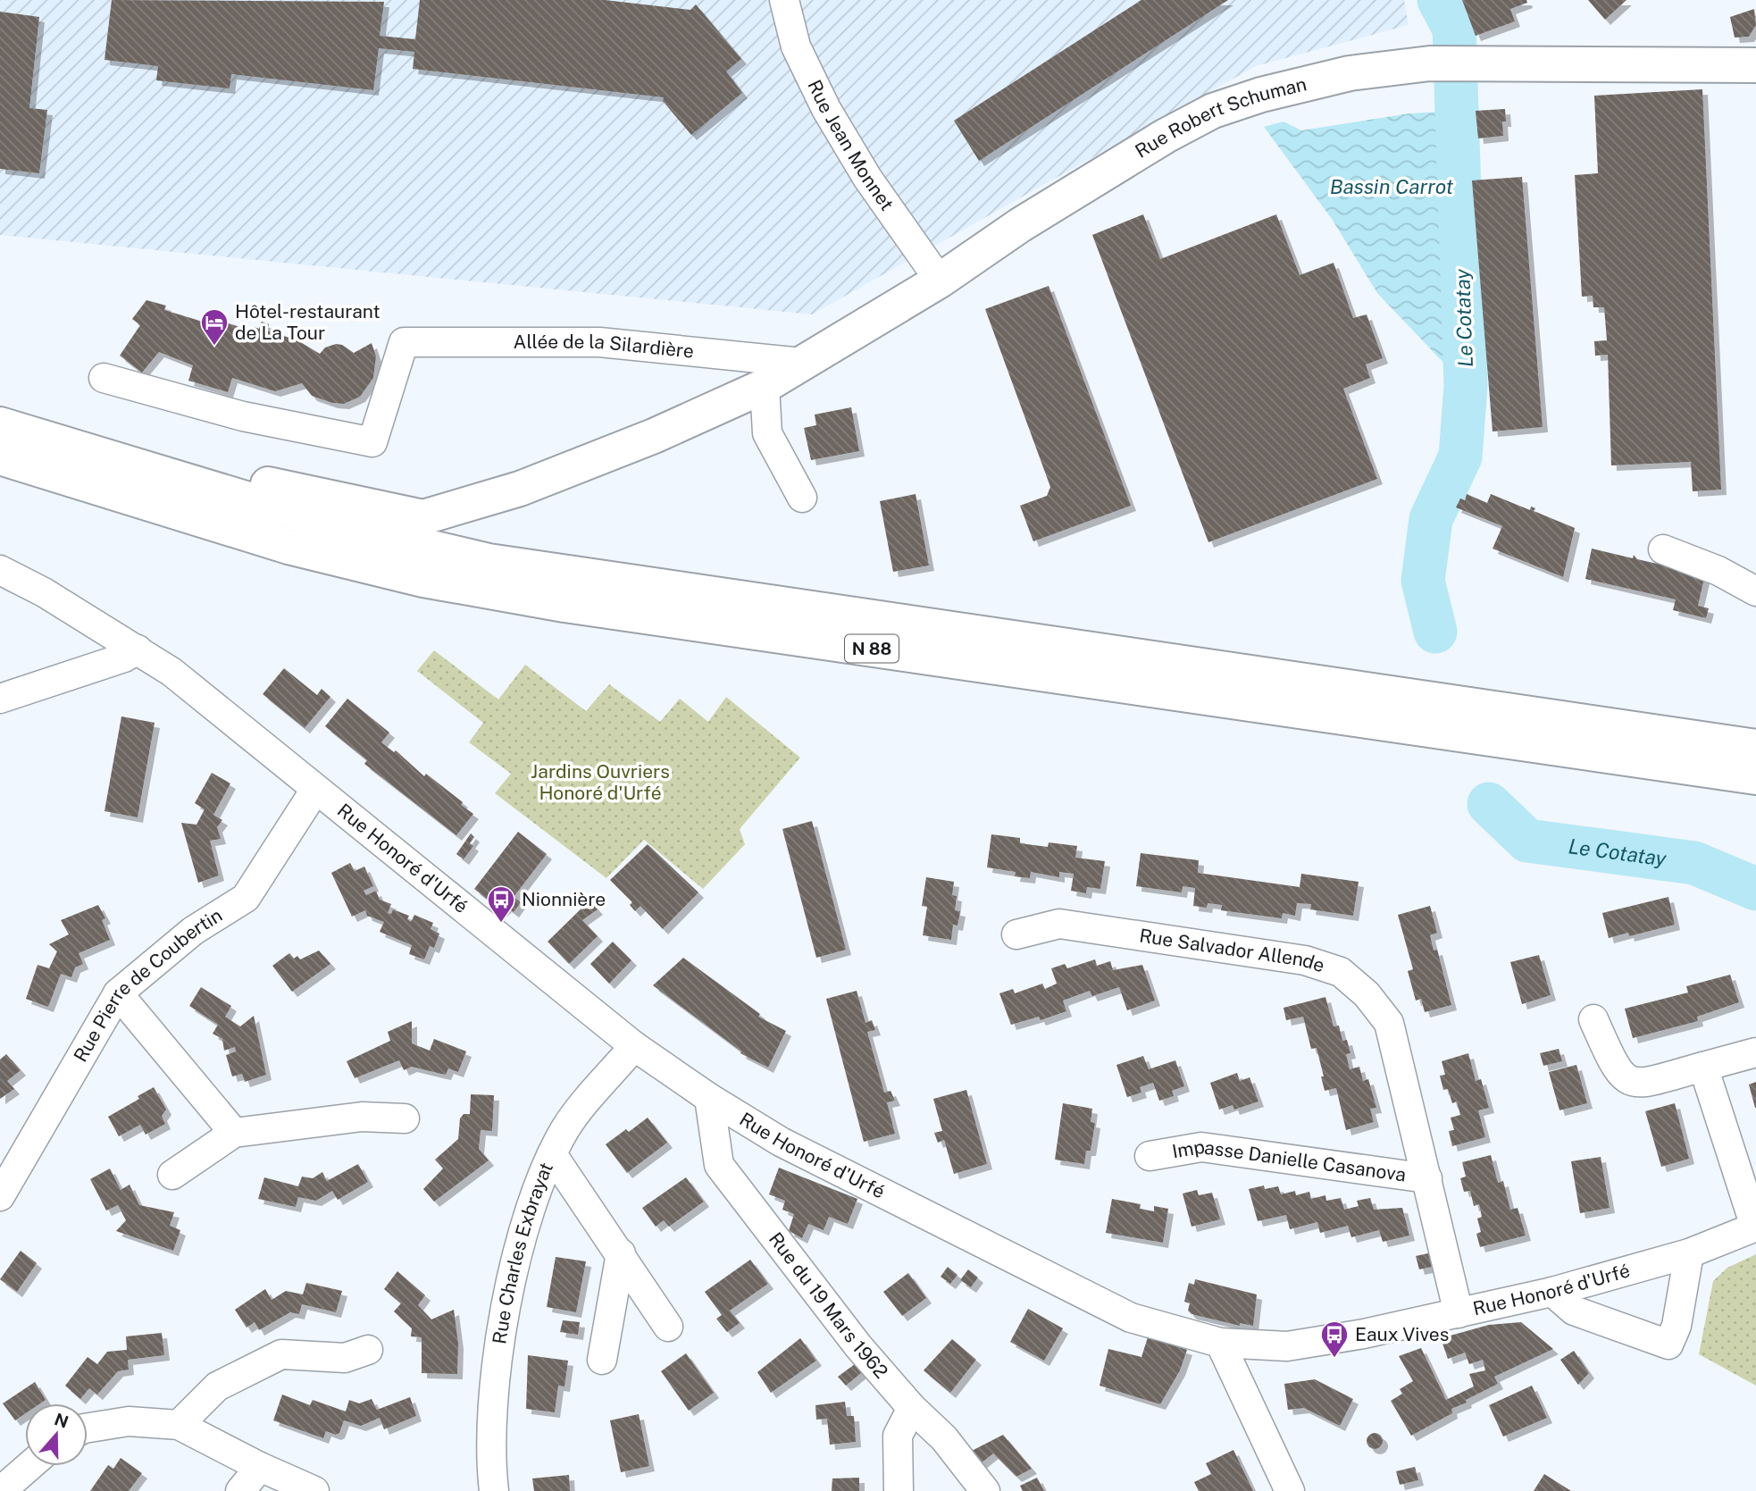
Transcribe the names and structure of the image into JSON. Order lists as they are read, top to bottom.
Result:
{
  "streets": {
    "main road": ["Rue Robert Schuman", "N 88"],
    "street": [
      "Rue Jean Monnet",
      "Allée de la Silardière",
      "Rue Honoré d'Urfé",
      "Rue Salvador Allende",
      "Rue Pierre de Coubertin",
      "Impasse Danielle Casanova",
      "Rue Charles Exbrayat",
      "Rue du 19 Mars 1962"
    ]
  },
  "crossings": [
    ["Rue Robert Schuman", "Rue Jean Monnet"],
    ["Rue Robert Schuman", "Allée de la Silardière"],
    ["Rue Robert Schuman", "N 88"],
    ["Rue Honoré d'Urfé", "Rue Salvador Allende"],
    ["Rue Honoré d'Urfé", "Rue Pierre de Coubertin"],
    ["Rue Honoré d'Urfé", "Rue Charles Exbrayat"],
    ["Rue Honoré d'Urfé", "Rue du 19 Mars 1962"],
    ["Rue Salvador Allende", "Impasse Danielle Casanova"]
  ],
  "water": ["Bassin Carrot", "Le Cotatay"],
  "parks": ["Jardins Ouvriers Honoré d'Urfé"],
  "places": {
    "hotel": ["Hôtel-restaurant de La Tour"],
    "bus stop": ["Nionnière", "Eaux Vives"]
  },
  "north": "top"
}
